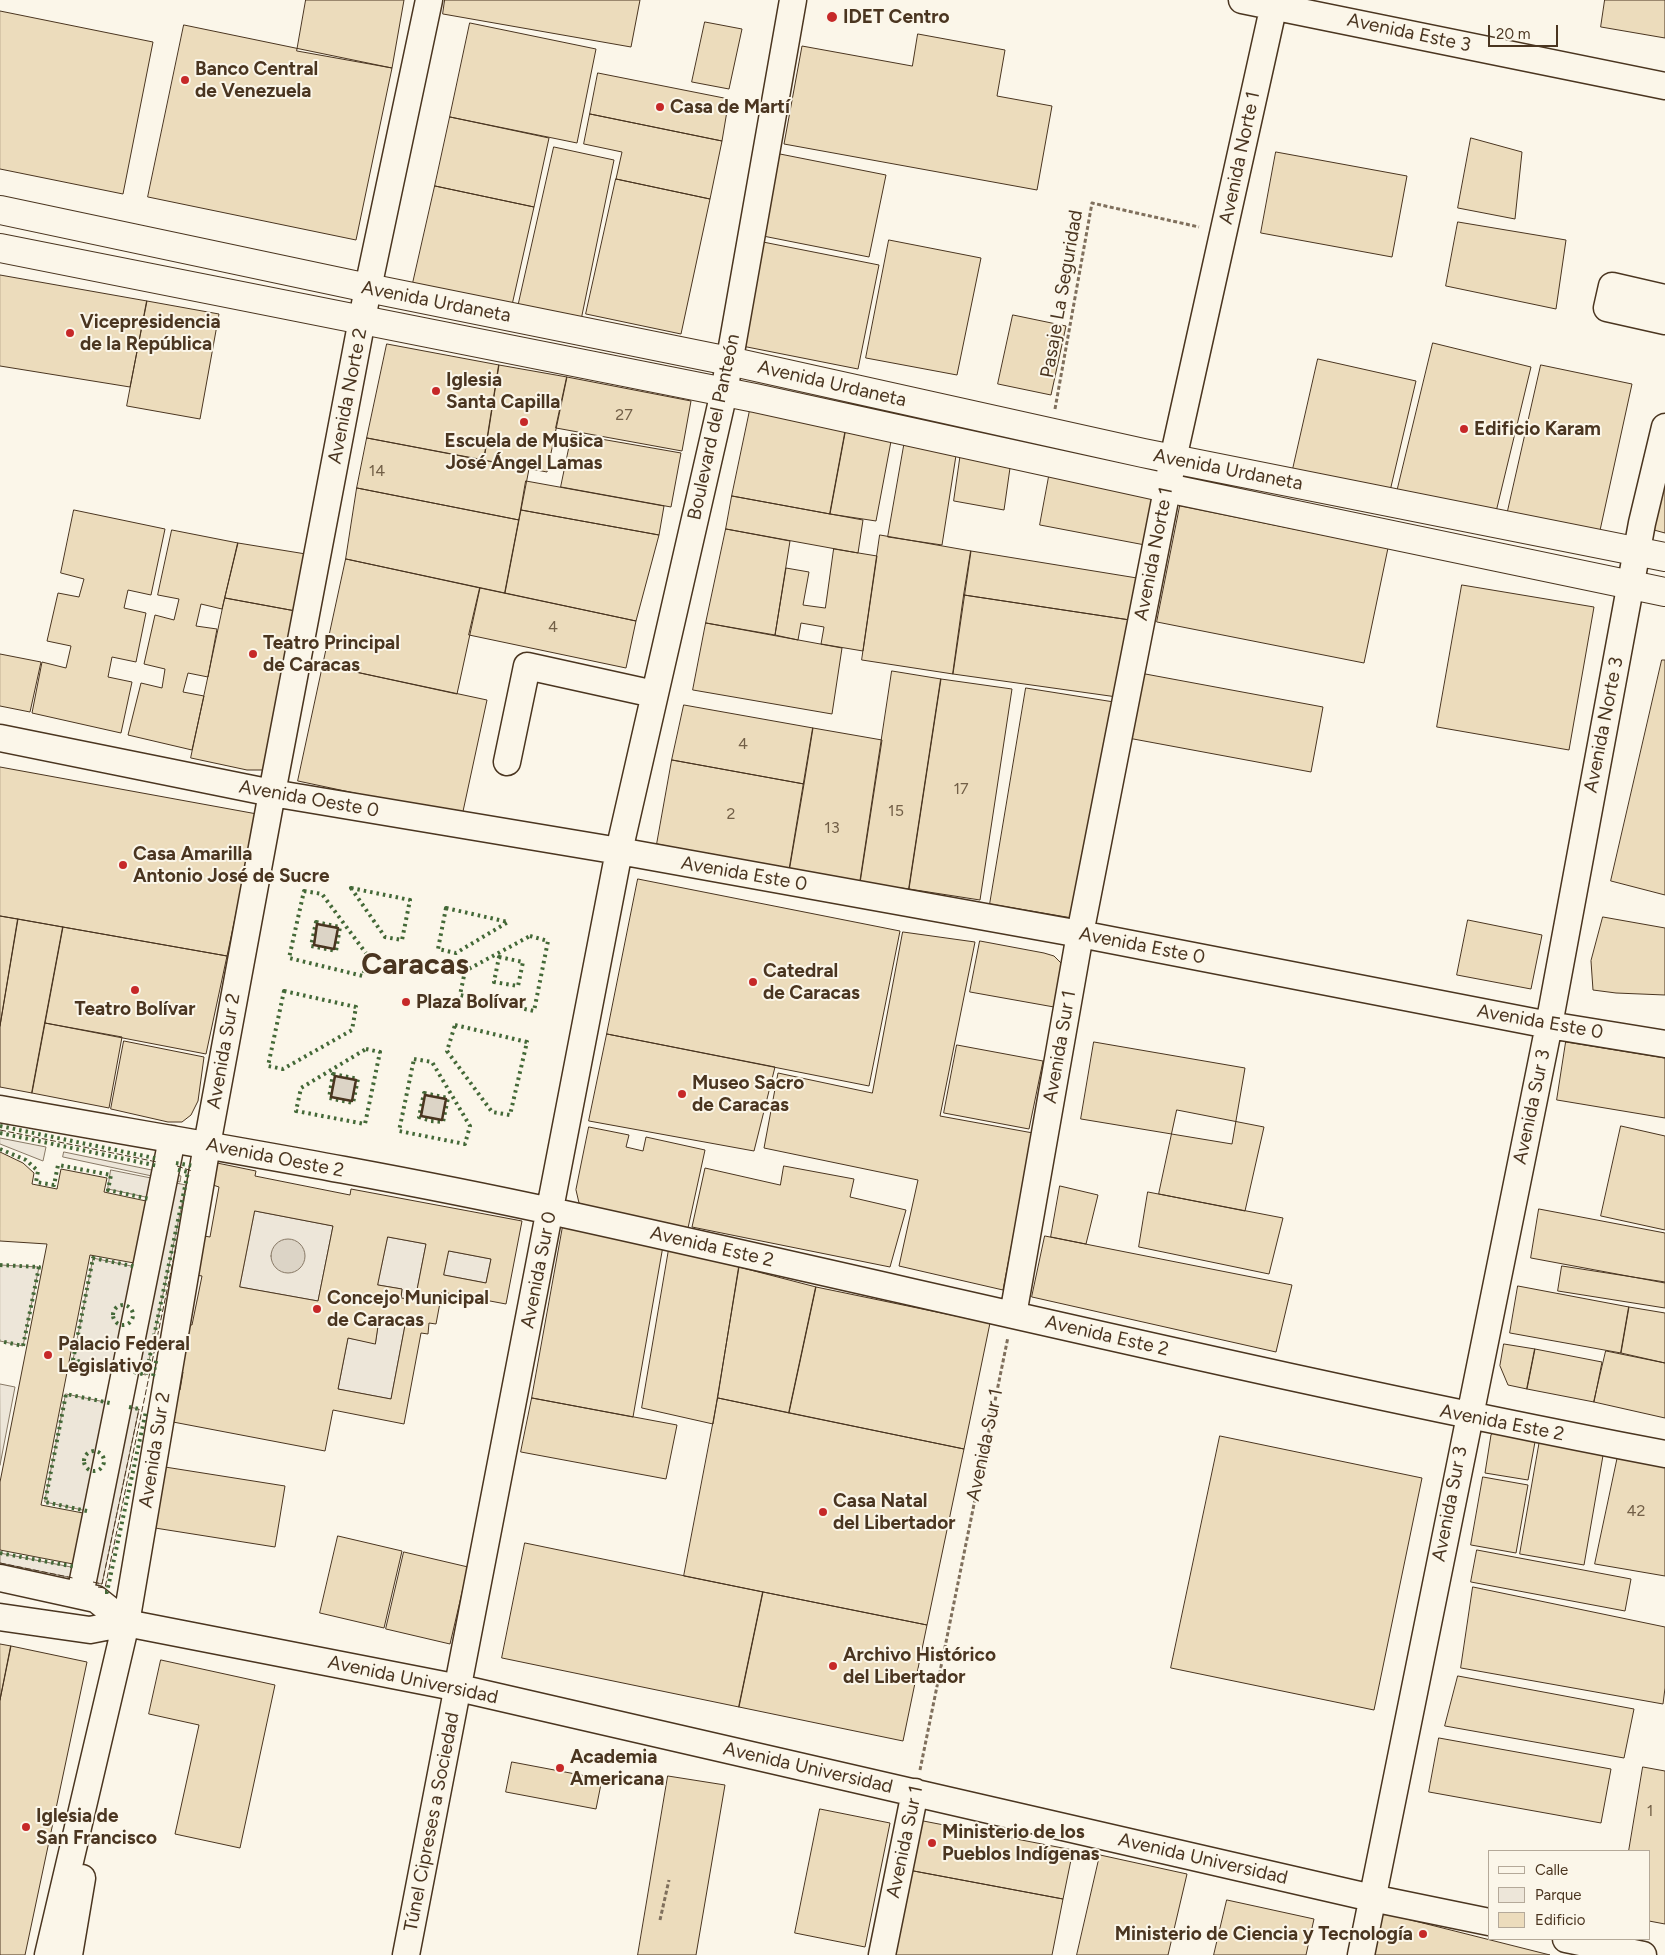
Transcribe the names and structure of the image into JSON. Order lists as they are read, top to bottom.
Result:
{
  "streets": {
    "main road": ["Avenida Urdaneta"],
    "street": [
      "Avenida Este 3",
      "Avenida Norte 1",
      "Avenida Norte 2",
      "Boulevard del Panteón",
      "Avenida Norte 3",
      "Avenida Oeste 0",
      "Avenida Este 0",
      "Avenida Sur 1",
      "Avenida Sur 2",
      "Avenida Sur 3",
      "Avenida Oeste 2",
      "Avenida Este 2",
      "Avenida Sur 0",
      "Avenida Universidad",
      "Túnel Cipreses a Sociedad"
    ],
    "path": ["Pasaje La Seguridad"]
  },
  "crossings": [
    ["Avenida Este 3", "Avenida Norte 1"],
    ["Avenida Norte 1", "Pasaje La Seguridad"],
    ["Avenida Norte 1", "Avenida Urdaneta"],
    ["Avenida Norte 1", "Avenida Este 0"],
    ["Avenida Norte 1", "Avenida Sur 1"],
    ["Pasaje La Seguridad", "Avenida Urdaneta"],
    ["Avenida Urdaneta", "Avenida Norte 2"],
    ["Avenida Urdaneta", "Boulevard del Panteón"],
    ["Avenida Urdaneta", "Avenida Norte 3"],
    ["Avenida Norte 2", "Avenida Oeste 0"],
    ["Avenida Norte 2", "Avenida Sur 2"],
    ["Boulevard del Panteón", "Avenida Oeste 0"],
    ["Boulevard del Panteón", "Avenida Este 0"],
    ["Boulevard del Panteón", "Avenida Sur 0"],
    ["Avenida Norte 3", "Avenida Este 0"],
    ["Avenida Norte 3", "Avenida Sur 3"],
    ["Avenida Oeste 0", "Avenida Este 0"],
    ["Avenida Oeste 0", "Avenida Sur 2"],
    ["Avenida Oeste 0", "Avenida Sur 0"],
    ["Avenida Este 0", "Avenida Sur 1"],
    ["Avenida Este 0", "Avenida Sur 3"],
    ["Avenida Este 0", "Avenida Sur 0"],
    ["Avenida Sur 1", "Avenida Este 2"],
    ["Avenida Sur 1", "Avenida Universidad"],
    ["Avenida Sur 2", "Avenida Oeste 2"],
    ["Avenida Sur 2", "Avenida Universidad"],
    ["Avenida Sur 3", "Avenida Este 2"],
    ["Avenida Sur 3", "Avenida Universidad"],
    ["Avenida Oeste 2", "Avenida Este 2"],
    ["Avenida Oeste 2", "Avenida Sur 0"],
    ["Avenida Este 2", "Avenida Sur 0"],
    ["Avenida Sur 0", "Avenida Universidad"],
    ["Avenida Sur 0", "Túnel Cipreses a Sociedad"],
    ["Avenida Universidad", "Túnel Cipreses a Sociedad"]
  ],
  "districts": ["Caracas"],
  "places": [
    "IDET Centro",
    "Banco Central de Venezuela",
    "Casa de Martí",
    "Vicepresidencia de la República",
    "Iglesia Santa Capilla",
    "Escuela de Musica José Ángel Lamas",
    "Edificio Karam",
    "Teatro Principal de Caracas",
    "Casa Amarilla Antonio José de Sucre",
    "Catedral de Caracas",
    "Teatro Bolívar",
    "Plaza Bolívar",
    "Museo Sacro de Caracas",
    "Concejo Municipal de Caracas",
    "Palacio Federal Legislativo",
    "Casa Natal del Libertador",
    "Archivo Histórico del Libertador",
    "Academia Americana",
    "Iglesia de San Francisco",
    "Ministerio de los Pueblos Indígenas",
    "Ministerio de Ciencia y Tecnología"
  ],
  "house_numbers": [
    "27",
    "14",
    "4",
    "4",
    "17",
    "15",
    "2",
    "13",
    "42",
    "1"
  ],
  "legend": ["Calle", "Parque", "Edificio"],
  "scale_bar": "20 m"
}
